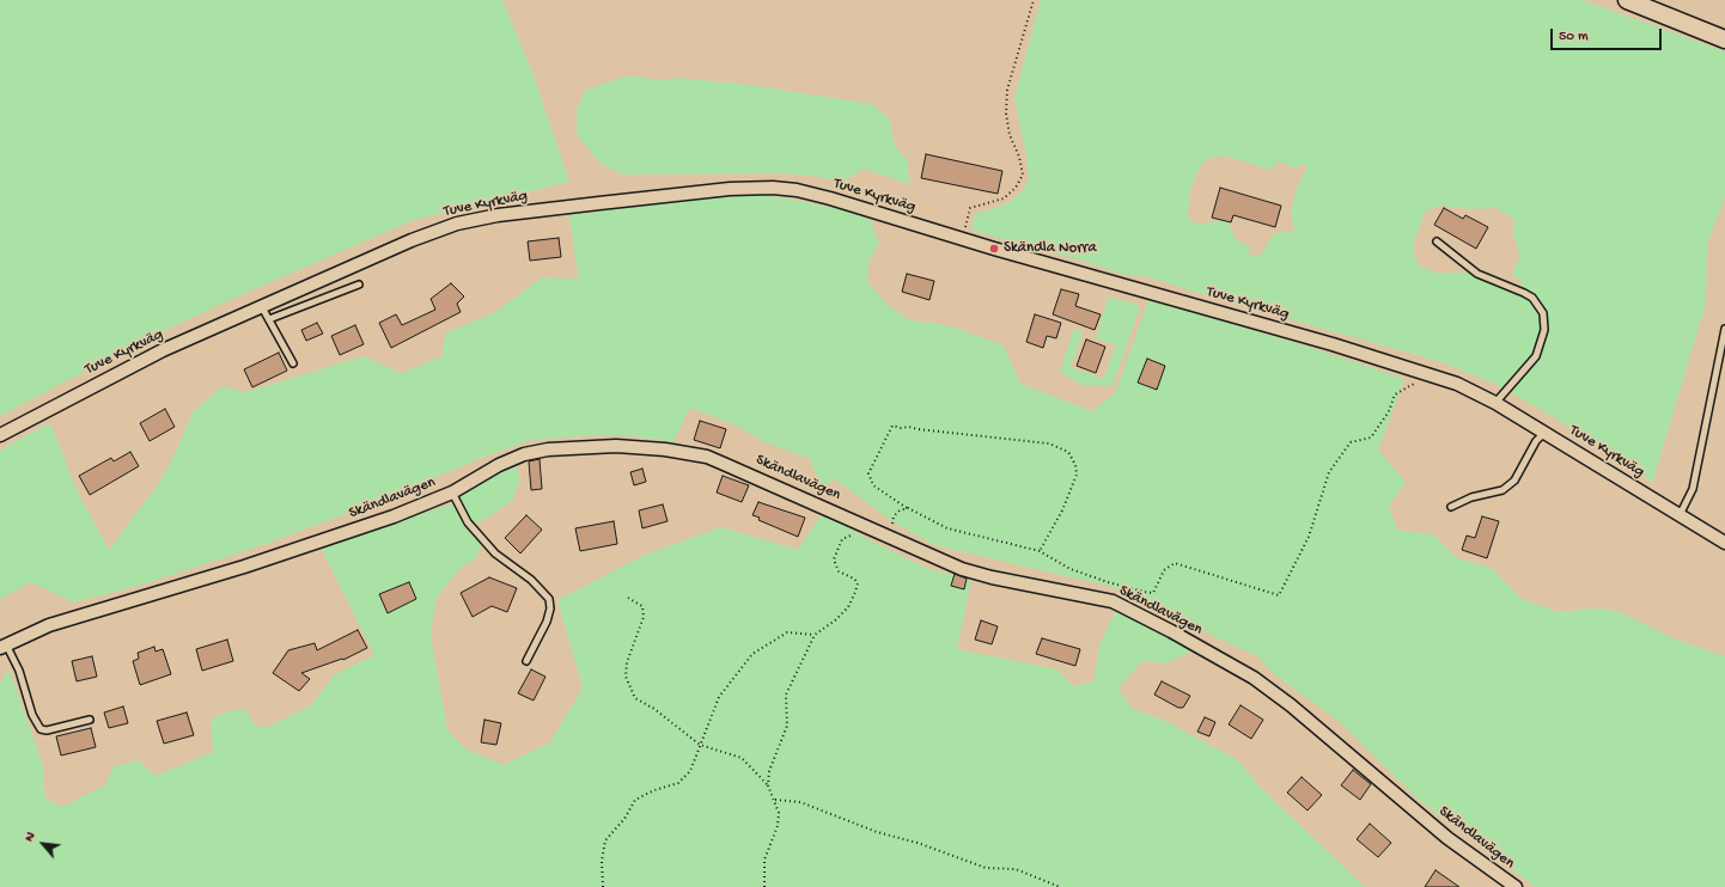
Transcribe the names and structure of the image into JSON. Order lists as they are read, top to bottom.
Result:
{
  "streets": {
    "street": ["Tuve Kyrkväg", "Skändlavägen"]
  },
  "places": ["Skändla Norra"],
  "scale_bar": "50 m",
  "north": "top left"
}
